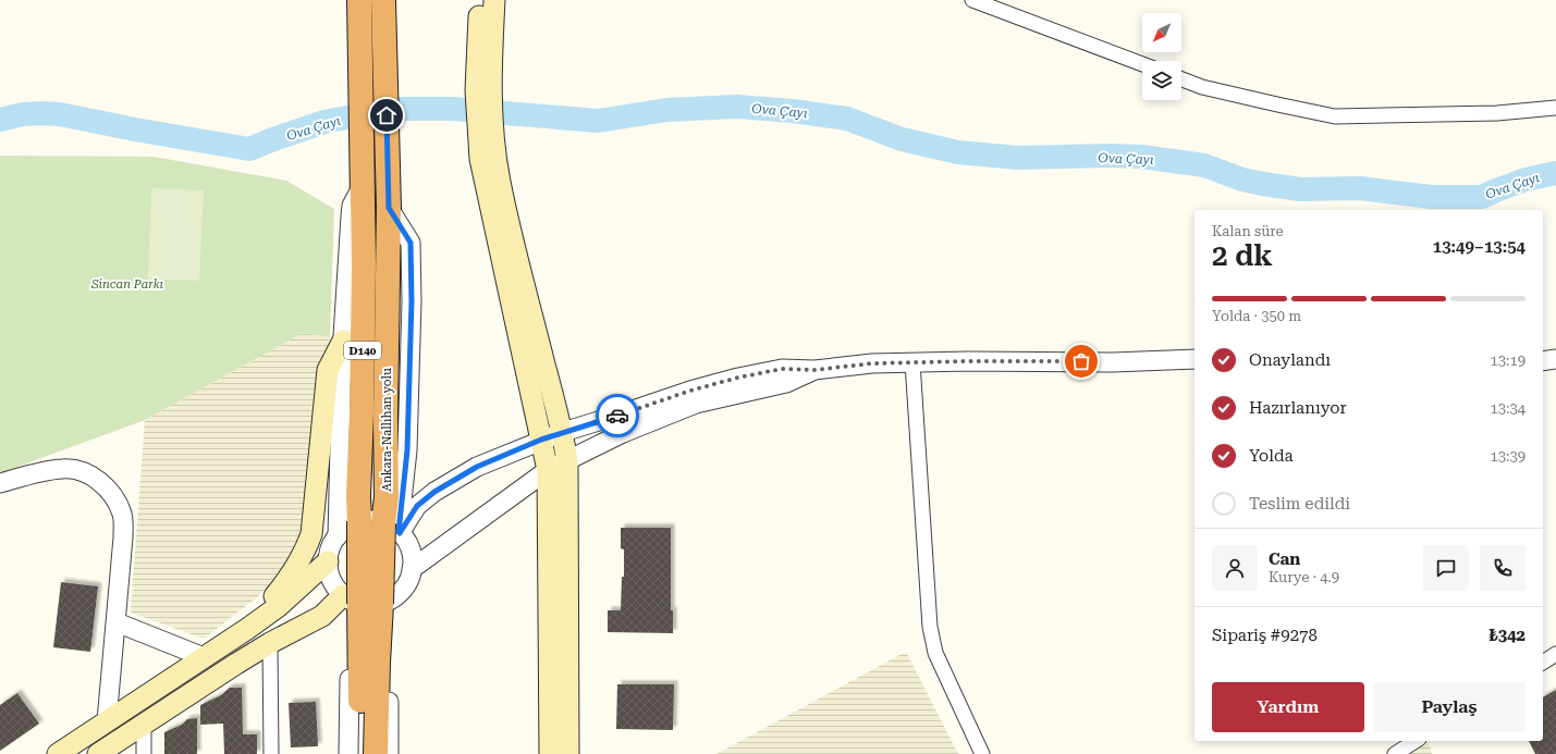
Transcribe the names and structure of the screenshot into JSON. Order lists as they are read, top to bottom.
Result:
{
  "streets": {
    "highway": ["D140", "Ankara-Nallıhan yolu"]
  },
  "water": ["Ova Çayı"],
  "parks": ["Sincan Parkı"],
  "north": "bottom left",
  "page": {
    "heading": ["2 dk", "Kalan süre", "13:49–13:54"],
    "panel": [
      "Can",
      "Kurye · 4.9",
      "Sipariş #9278",
      "₺342"
    ],
    "bar": "Yolda · 350 m",
    "list": [
      ["Onaylandı", "13:19"],
      ["Hazırlanıyor", "13:34"],
      ["Yolda", "13:39"],
      "Teslim edildi"
    ],
    "buttons": ["Yardım", "Paylaş"]
  }
}
